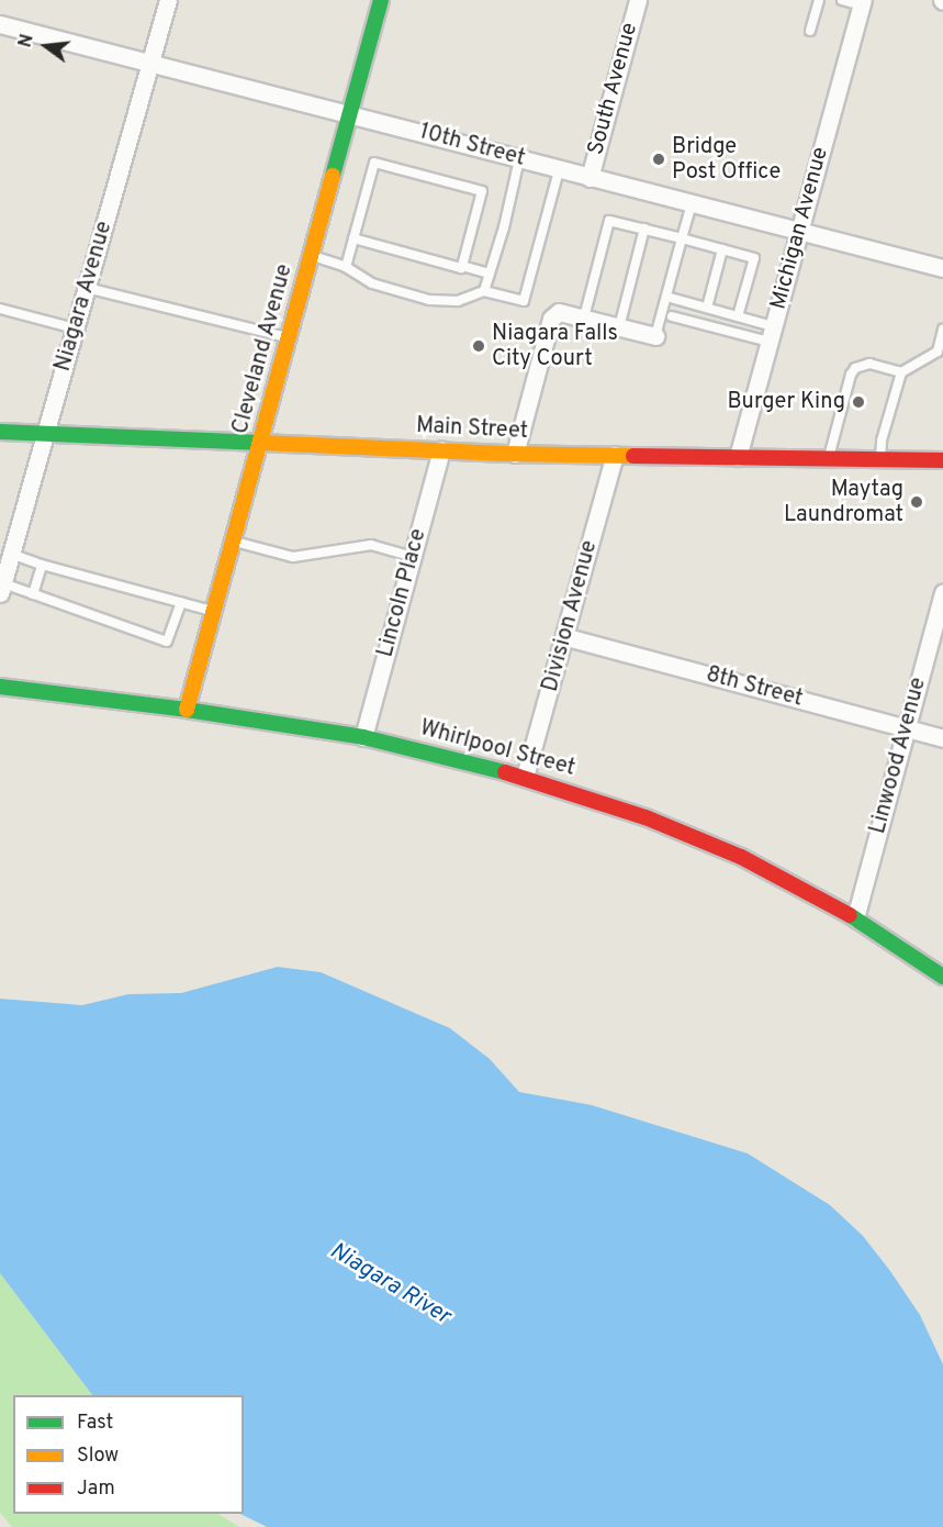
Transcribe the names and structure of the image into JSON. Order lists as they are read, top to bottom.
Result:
{
  "streets": {
    "main road": ["Cleveland Avenue", "Main Street", "Whirlpool Street"],
    "street": [
      "South Avenue",
      "10th Street",
      "Michigan Avenue",
      "Niagara Avenue",
      "Lincoln Place",
      "Division Avenue",
      "8th Street",
      "Linwood Avenue"
    ]
  },
  "crossings": [
    ["South Avenue", "10th Street"],
    ["10th Street", "Michigan Avenue"],
    ["10th Street", "Niagara Avenue"],
    ["10th Street", "Cleveland Avenue"],
    ["Michigan Avenue", "Main Street"],
    ["Niagara Avenue", "Main Street"],
    ["Cleveland Avenue", "Main Street"],
    ["Cleveland Avenue", "Whirlpool Street"],
    ["Main Street", "Lincoln Place"],
    ["Main Street", "Division Avenue"],
    ["Lincoln Place", "Whirlpool Street"],
    ["Division Avenue", "8th Street"],
    ["Division Avenue", "Whirlpool Street"],
    ["8th Street", "Linwood Avenue"],
    ["Whirlpool Street", "Linwood Avenue"]
  ],
  "water": ["Niagara River"],
  "places": [
    "Bridge Post Office",
    "Niagara Falls City Court",
    "Burger King",
    "Maytag Laundromat"
  ],
  "legend": ["Fast", "Slow", "Jam"],
  "north": "left"
}
